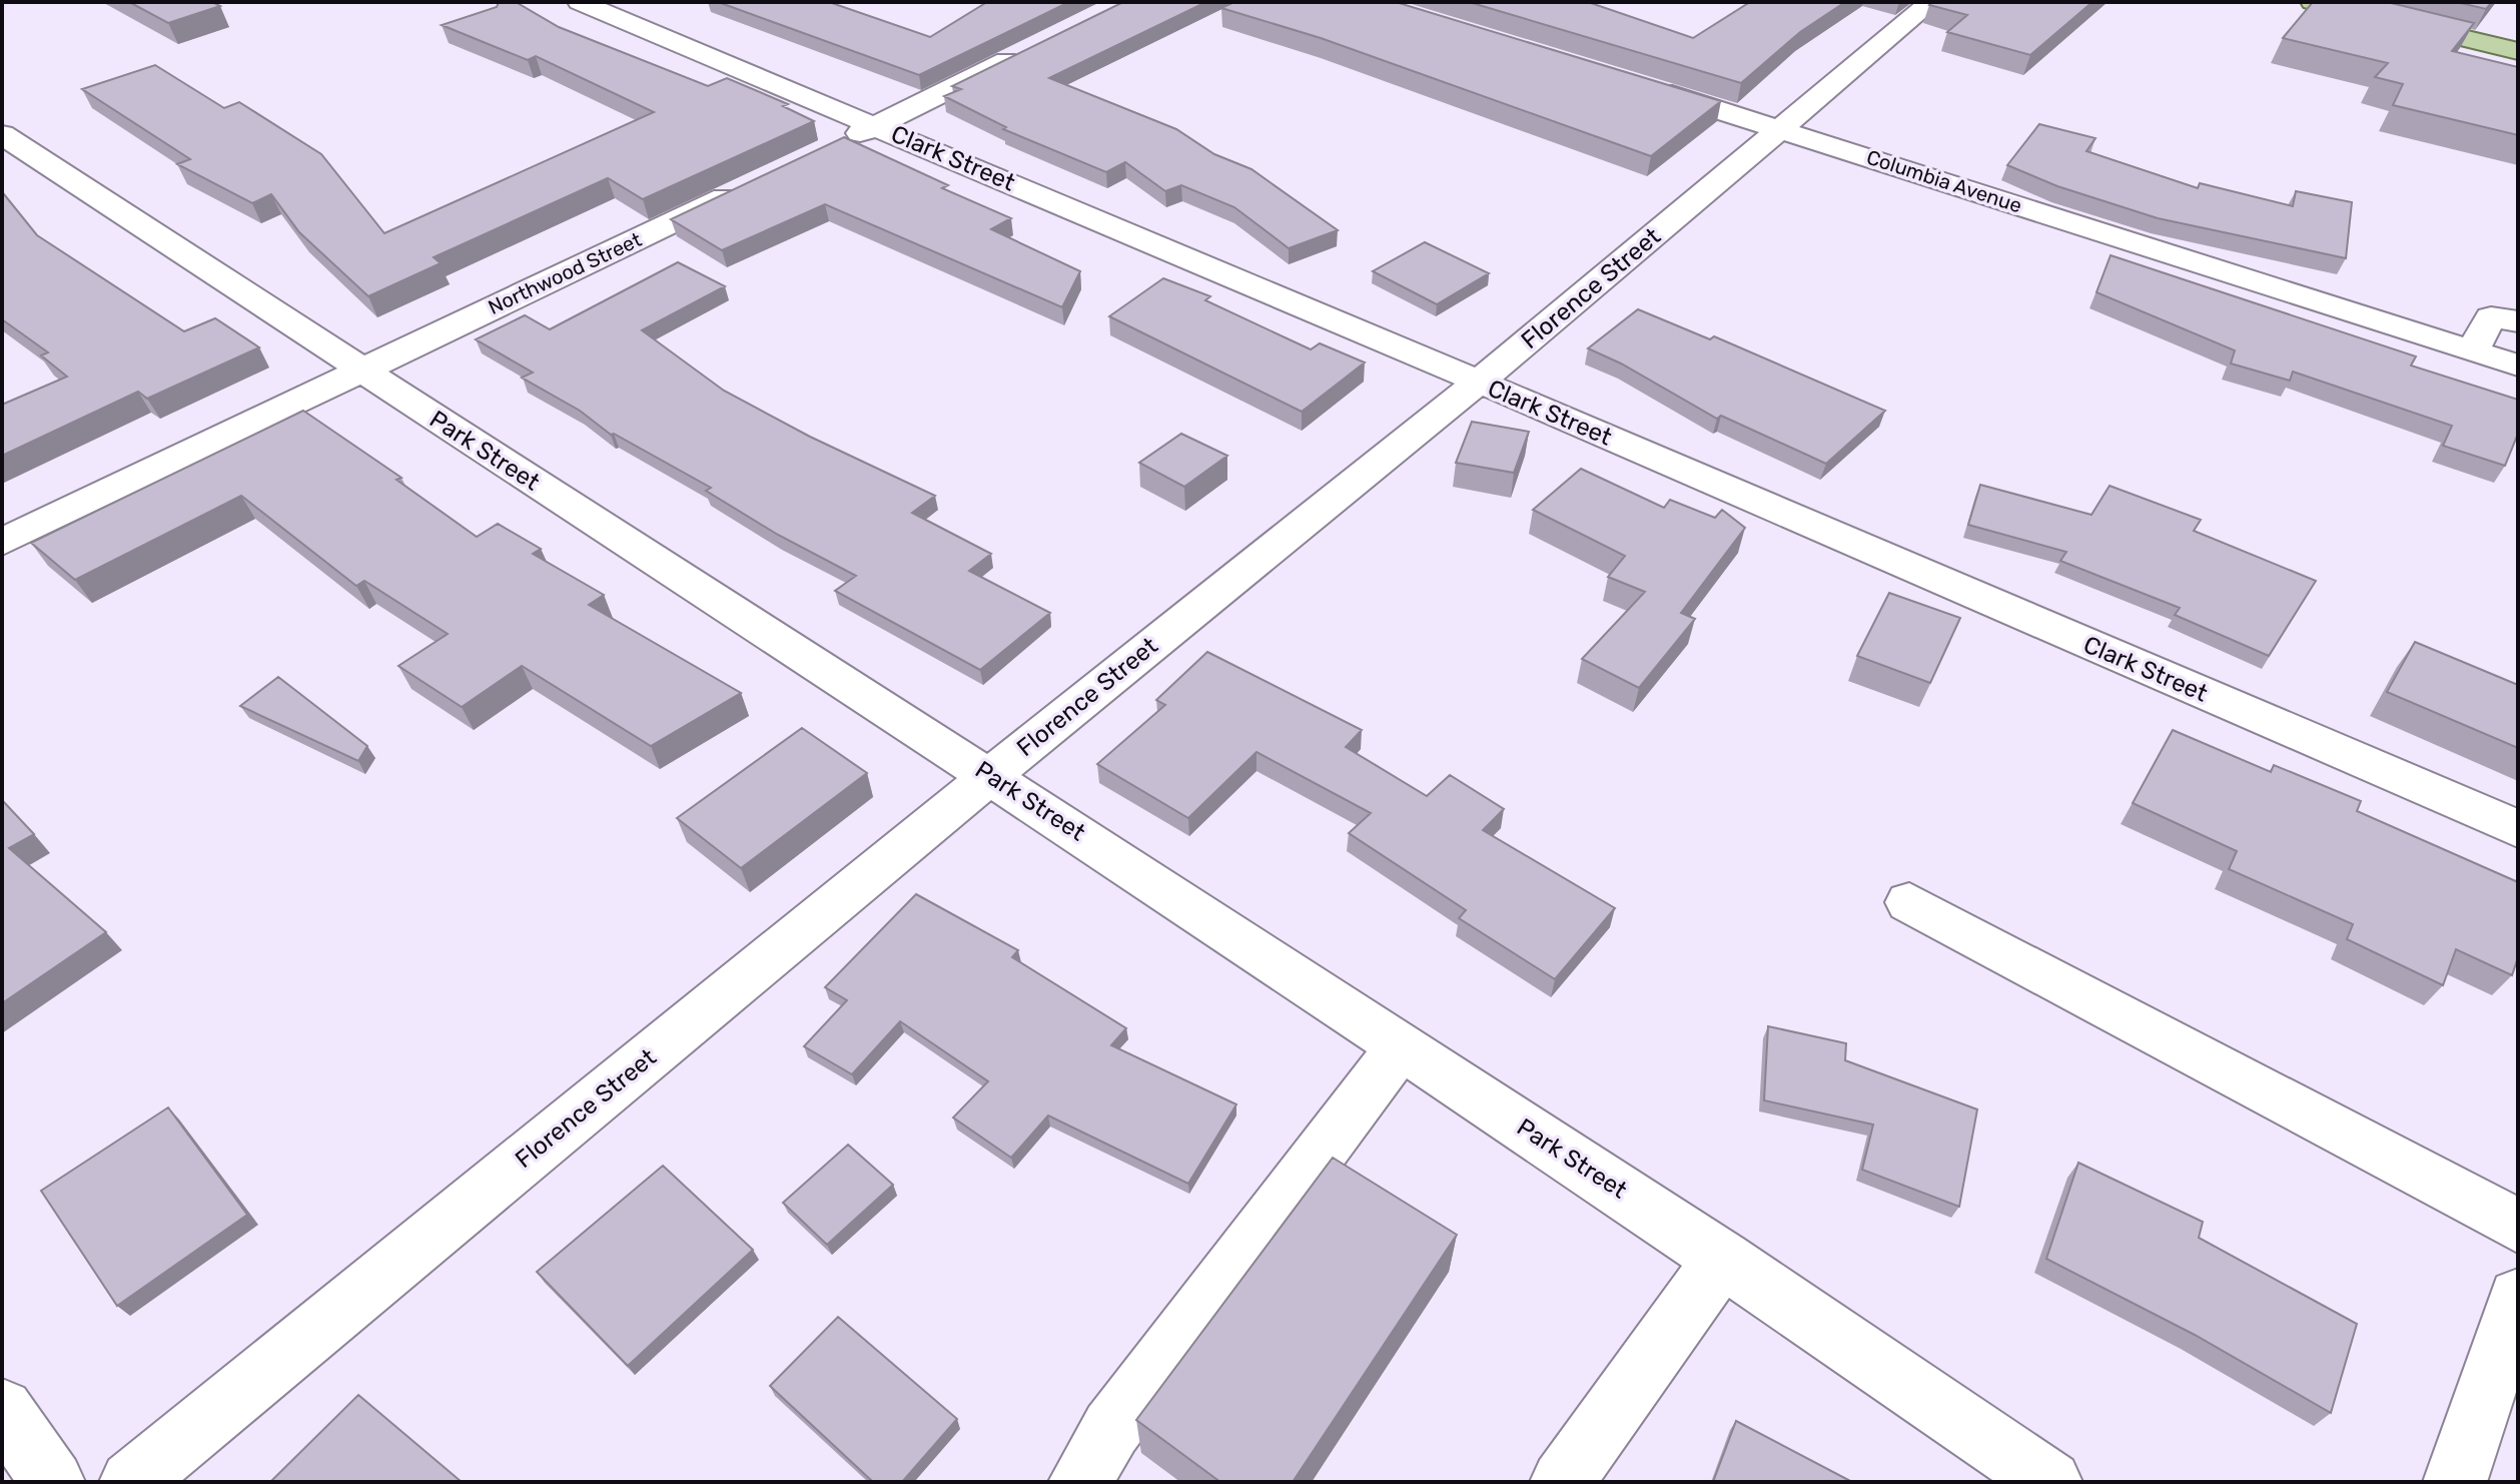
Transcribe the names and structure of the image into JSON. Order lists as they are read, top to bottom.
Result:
{
  "streets": {
    "street": [
      "Clark Street",
      "Columbia Avenue",
      "Northwood Street",
      "Florence Street",
      "Park Street"
    ]
  },
  "crossings": [
    ["Clark Street", "Florence Street"],
    ["Columbia Avenue", "Florence Street"],
    ["Northwood Street", "Park Street"],
    ["Florence Street", "Park Street"]
  ]
}
